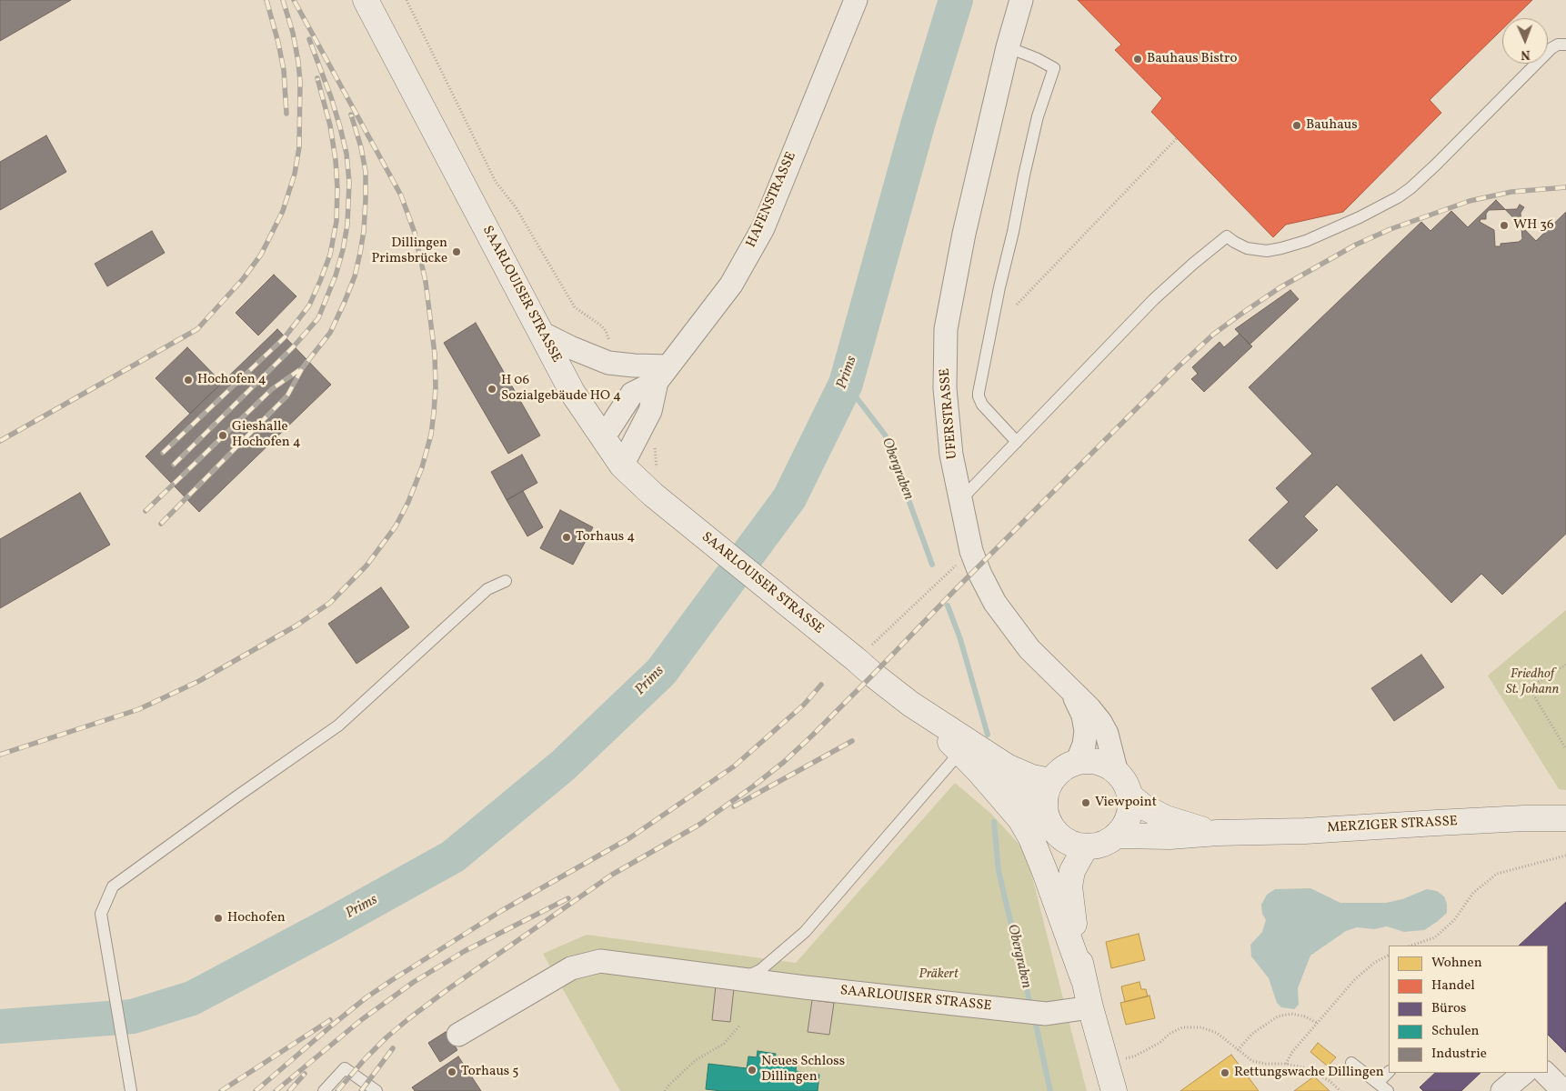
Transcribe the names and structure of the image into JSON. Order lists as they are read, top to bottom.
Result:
{
  "streets": {
    "main road": ["SAARLOUISER STRASSE", "MERZIGER STRASSE"],
    "street": ["HAFENSTRASSE", "UFERSTRASSE"]
  },
  "crossings": [
    ["HAFENSTRASSE", "SAARLOUISER STRASSE"],
    ["SAARLOUISER STRASSE", "UFERSTRASSE"],
    ["SAARLOUISER STRASSE", "MERZIGER STRASSE"],
    ["UFERSTRASSE", "MERZIGER STRASSE"]
  ],
  "water": ["Prims", "Obergraben"],
  "parks": ["Friedhof St. Johann", "Präkert"],
  "places": [
    "Bauhaus Bistro",
    "Bauhaus",
    "WH 36",
    "Dillingen Primsbrücke",
    "Hochofen 4",
    "H 06 Sozialgebäude HO 4",
    "Gieshalle Hochofen 4",
    "Torhaus 4",
    "Viewpoint",
    "Hochofen",
    "Neues Schloss Dillingen",
    "Torhaus 5",
    "Rettungswache Dillingen"
  ],
  "legend": [
    "Wohnen",
    "Handel",
    "Büros",
    "Schulen",
    "Industrie"
  ],
  "north": "bottom"
}
